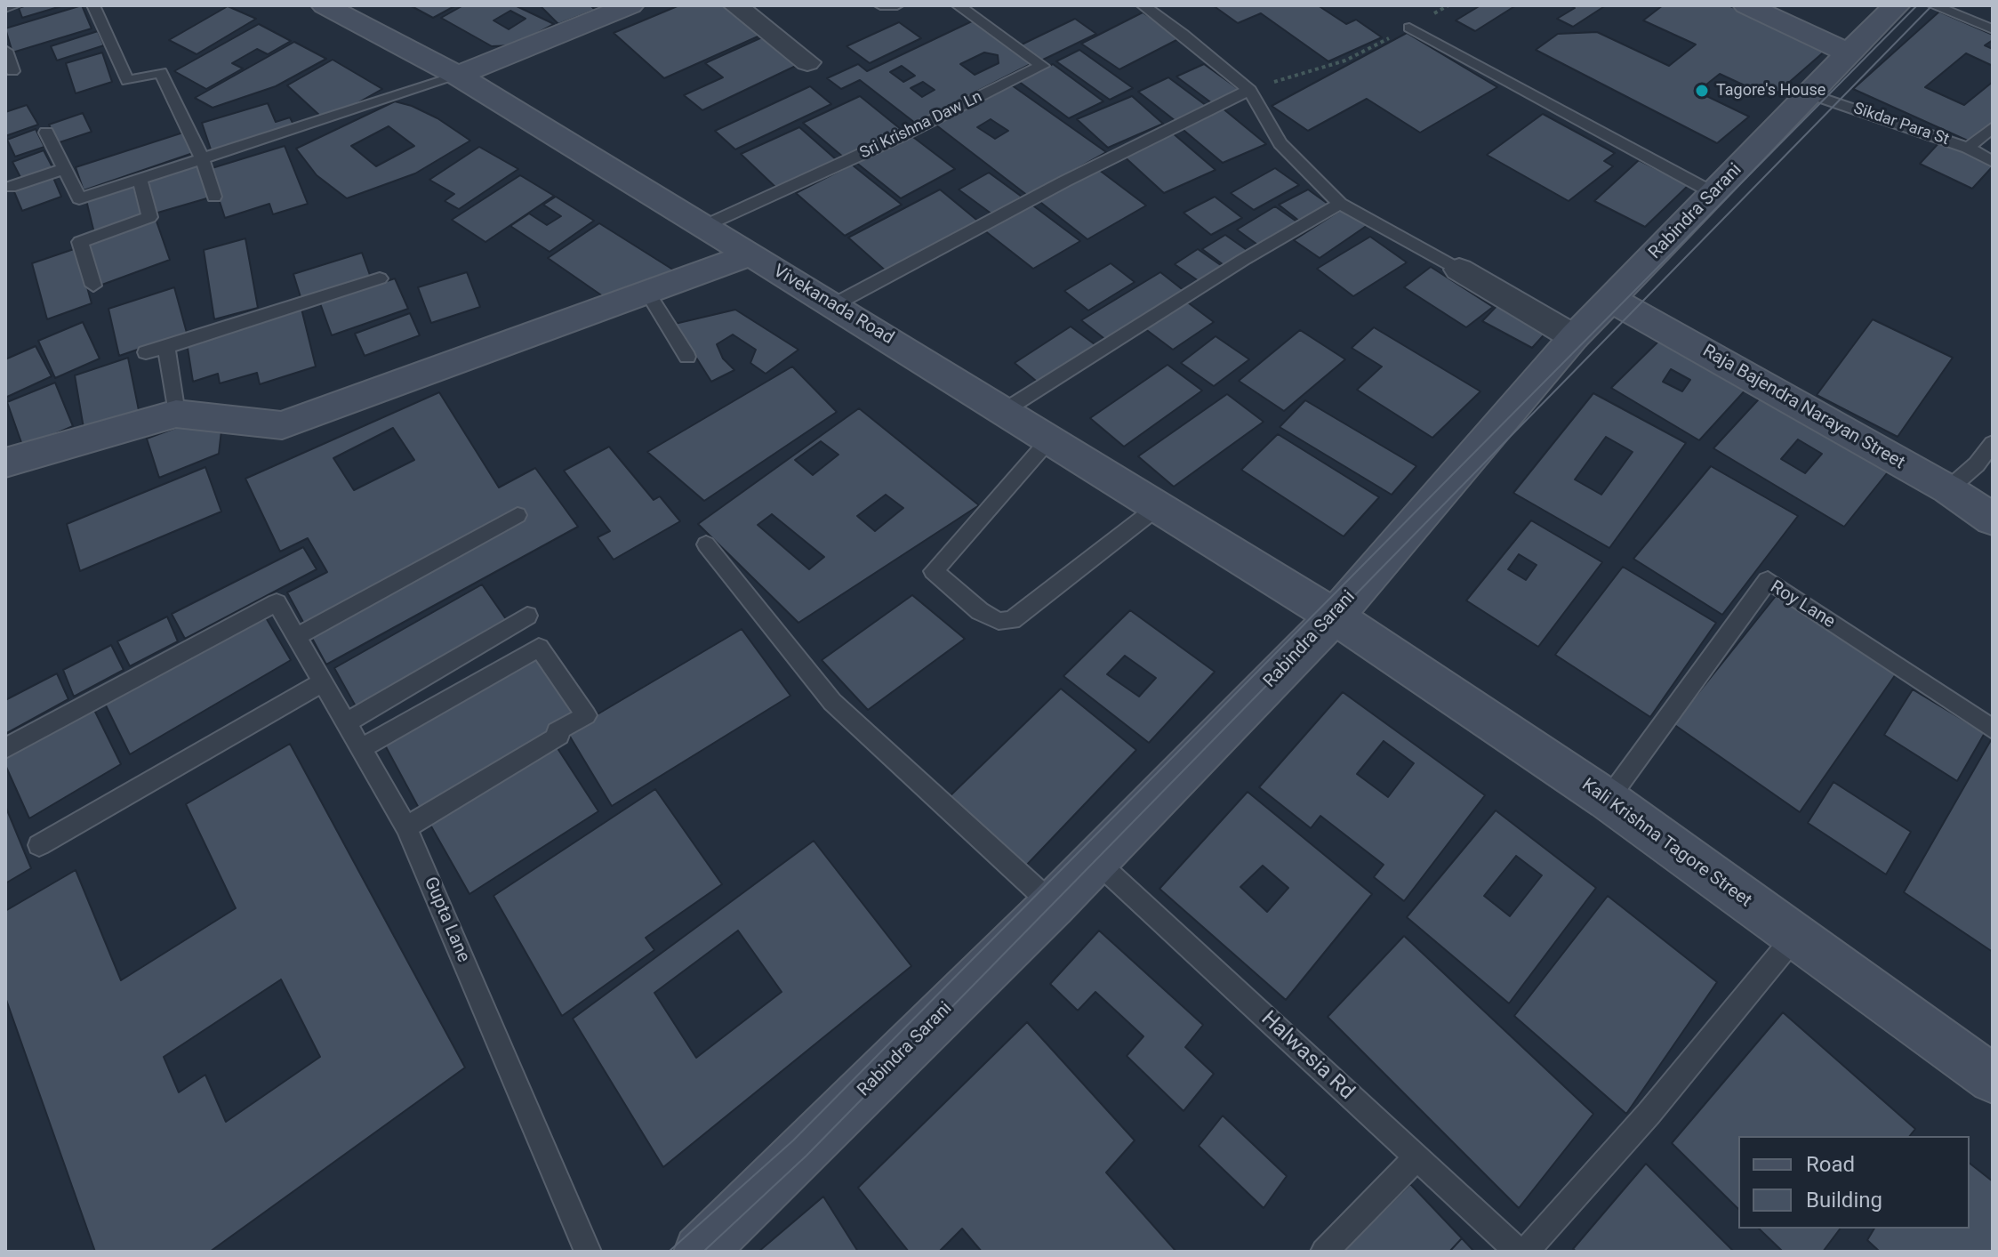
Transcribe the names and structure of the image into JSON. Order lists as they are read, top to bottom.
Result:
{
  "streets": {
    "main road": [
      "Rabindra Sarani",
      "Vivekanada Road",
      "Raja Bajendra Narayan Street",
      "Kali Krishna Tagore Street"
    ],
    "lane": [
      "Sikdar Para St",
      "Sri Krishna Daw Ln",
      "Roy Lane",
      "Gupta Lane",
      "Halwasia Rd"
    ]
  },
  "crossings": [
    ["Sikdar Para St", "Rabindra Sarani"],
    ["Sri Krishna Daw Ln", "Vivekanada Road"],
    ["Rabindra Sarani", "Vivekanada Road"],
    ["Rabindra Sarani", "Raja Bajendra Narayan Street"],
    ["Rabindra Sarani", "Kali Krishna Tagore Street"],
    ["Rabindra Sarani", "Halwasia Rd"],
    ["Vivekanada Road", "Kali Krishna Tagore Street"],
    ["Roy Lane", "Kali Krishna Tagore Street"]
  ],
  "places": ["Tagore's House"],
  "legend": ["Road", "Building"]
}
